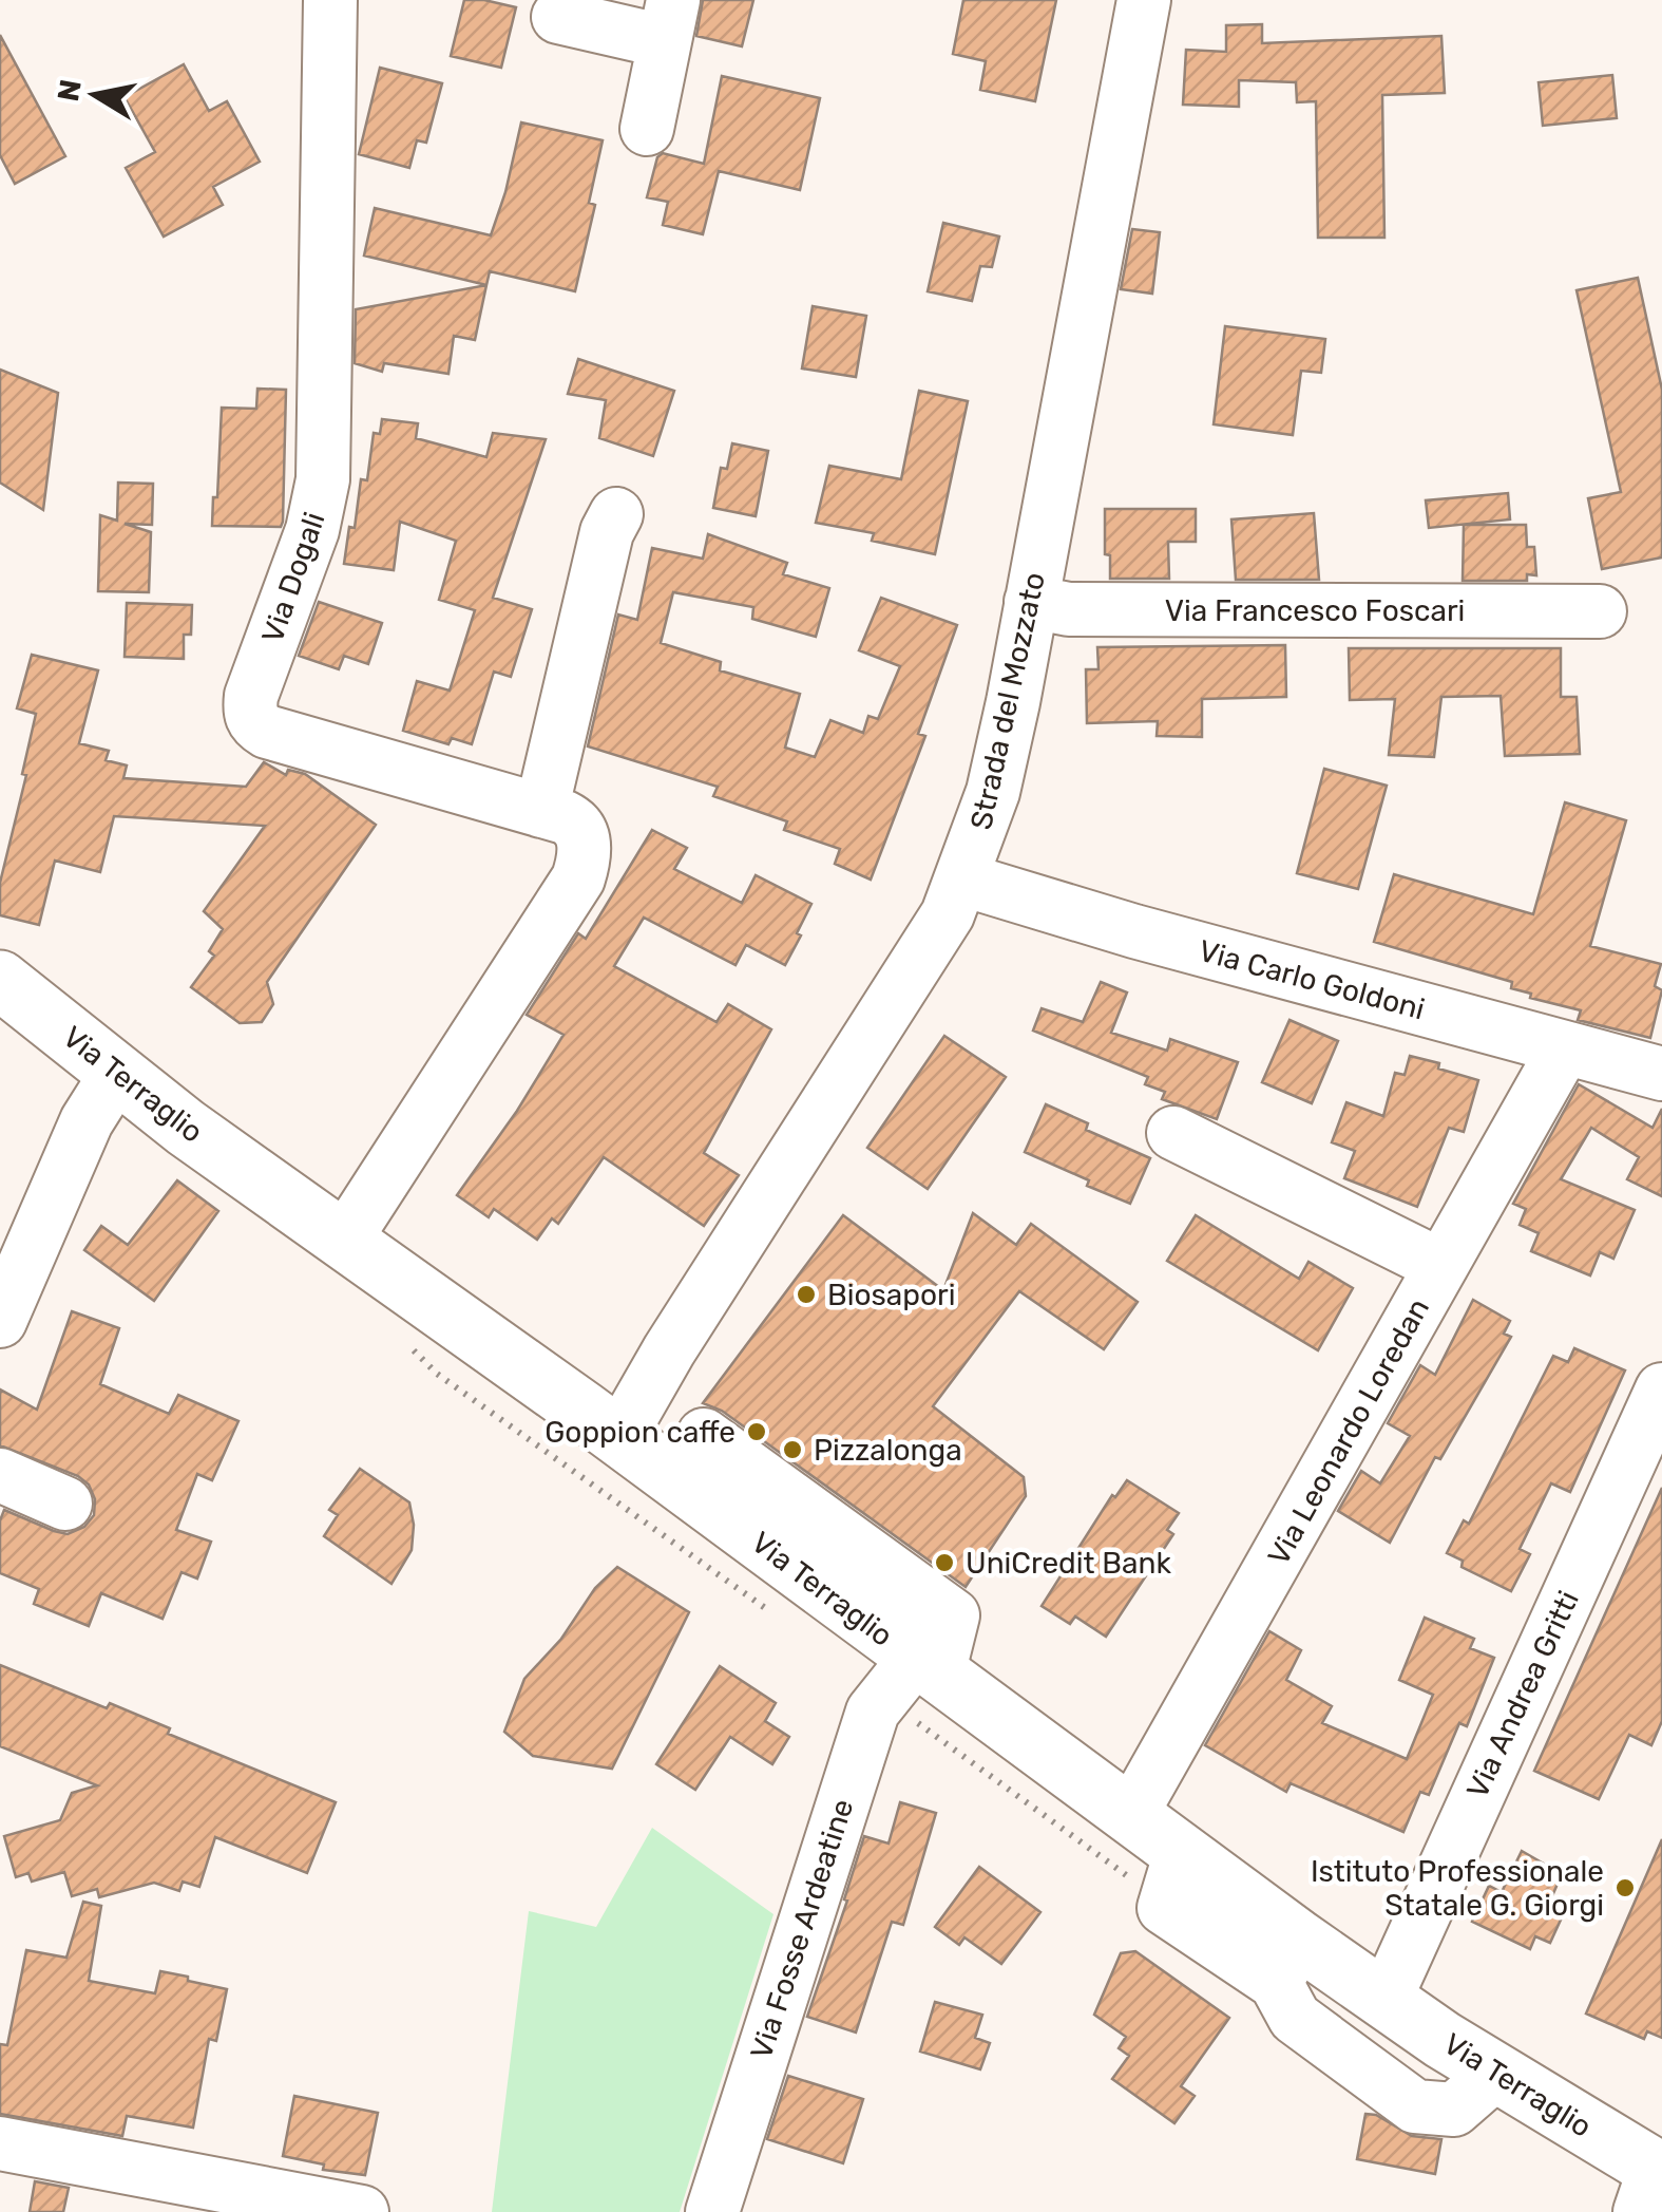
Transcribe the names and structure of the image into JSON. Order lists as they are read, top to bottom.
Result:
{
  "streets": {
    "main road": ["Via Terraglio"],
    "street": [
      "Via Dogali",
      "Via Francesco Foscari",
      "Strada del Mozzato",
      "Via Carlo Goldoni",
      "Via Leonardo Loredan",
      "Via Andrea Gritti",
      "Via Fosse Ardeatine"
    ]
  },
  "crossings": [
    ["Via Dogali", "Via Terraglio"],
    ["Via Francesco Foscari", "Strada del Mozzato"],
    ["Strada del Mozzato", "Via Carlo Goldoni"],
    ["Strada del Mozzato", "Via Terraglio"],
    ["Via Carlo Goldoni", "Via Leonardo Loredan"],
    ["Via Terraglio", "Via Leonardo Loredan"],
    ["Via Terraglio", "Via Andrea Gritti"],
    ["Via Terraglio", "Via Fosse Ardeatine"]
  ],
  "places": [
    "Biosapori",
    "Goppion caffe",
    "Pizzalonga",
    "UniCredit Bank",
    "Istituto Professionale Statale G. Giorgi"
  ],
  "north": "left"
}
